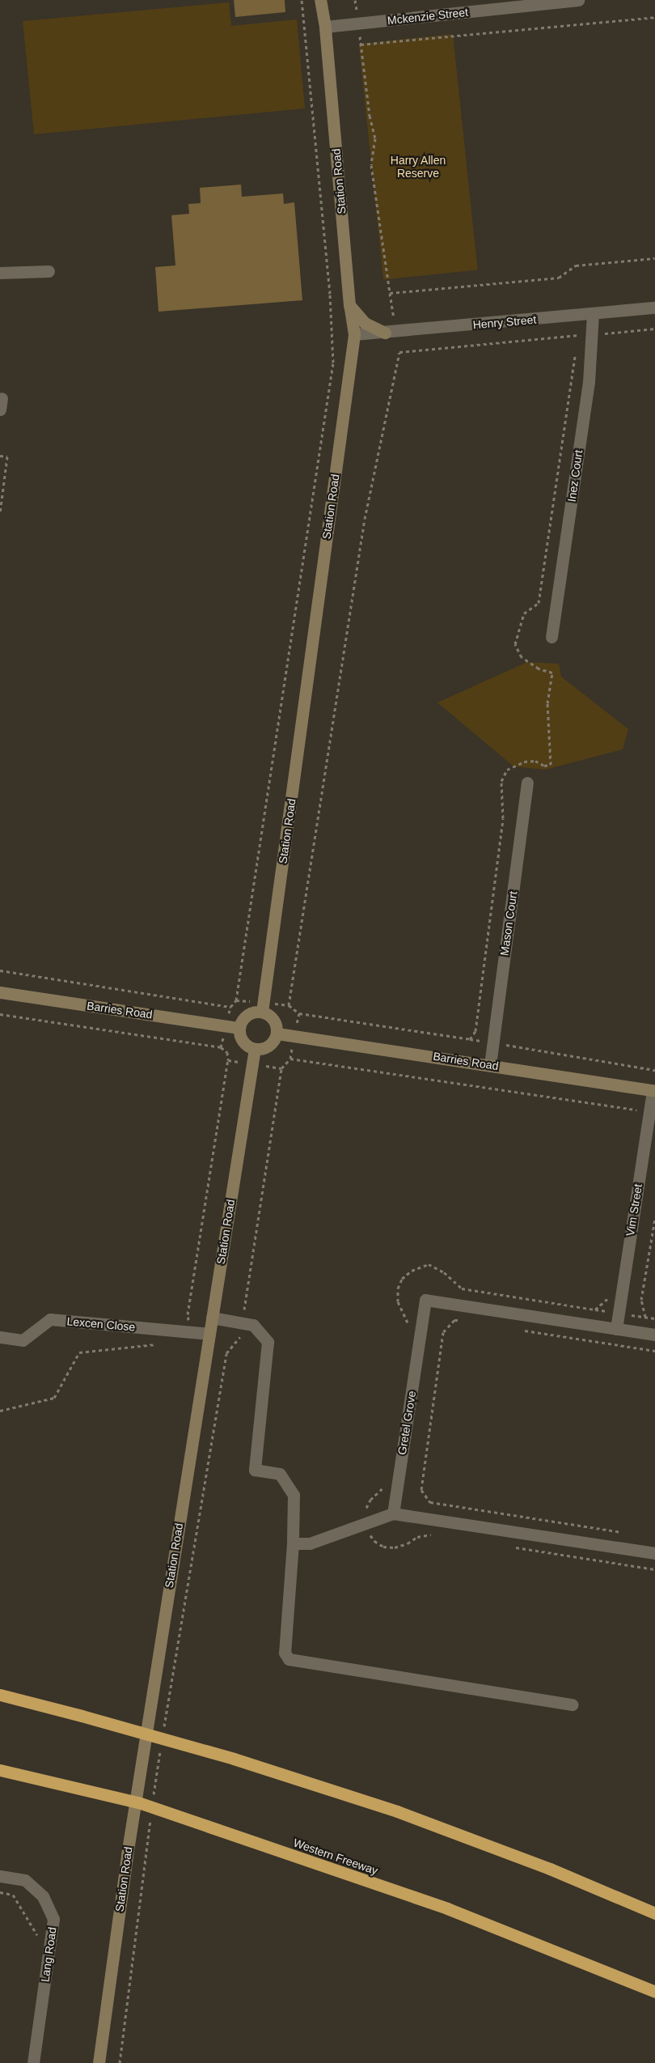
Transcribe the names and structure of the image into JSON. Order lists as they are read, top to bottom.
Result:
{
  "streets": {
    "highway": ["Western Freeway"],
    "street": [
      "Mckenzie Street",
      "Station Road",
      "Henry Street",
      "Inez Court",
      "Mason Court",
      "Barries Road",
      "Vim Street",
      "Lexcen Close",
      "Gretel Grove",
      "Lang Road"
    ]
  },
  "crossings": [
    ["Mckenzie Street", "Station Road"],
    ["Station Road", "Henry Street"],
    ["Station Road", "Barries Road"],
    ["Station Road", "Lexcen Close"],
    ["Henry Street", "Inez Court"],
    ["Mason Court", "Barries Road"],
    ["Barries Road", "Vim Street"],
    ["Vim Street", "Gretel Grove"]
  ],
  "parks": ["Harry Allen Reserve"]
}
